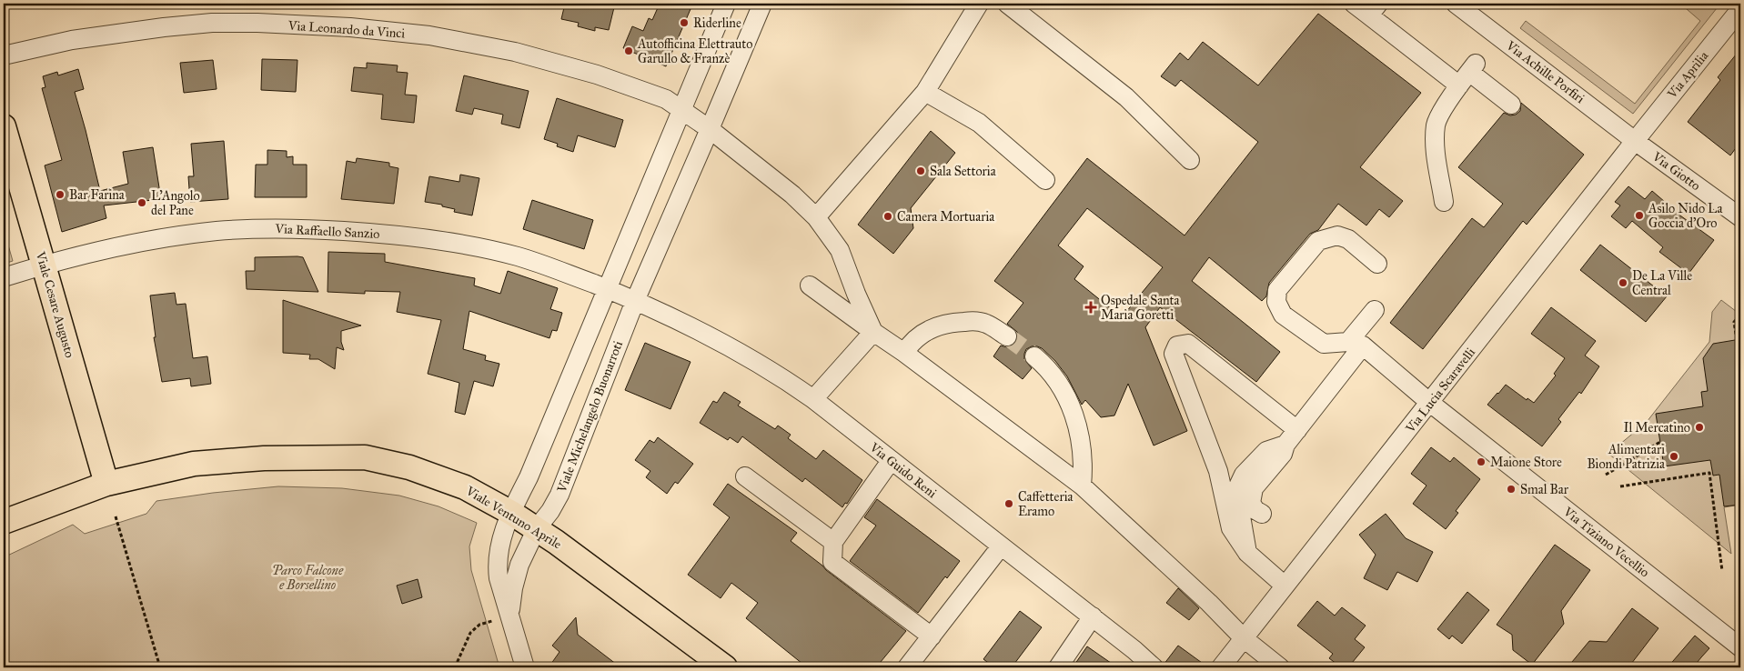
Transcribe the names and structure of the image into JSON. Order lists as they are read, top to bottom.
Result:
{
  "streets": {
    "main road": ["Viale Cesare Augusto", "Viale Ventuno Aprile"],
    "street": [
      "Via Leonardo da Vinci",
      "Via Achille Porfiri",
      "Via Aprilia",
      "Via Giotto",
      "Via Raffaello Sanzio",
      "Via Lucia Scaravelli",
      "Viale Michelangelo Buonarroti",
      "Via Guido Reni",
      "Via Tiziano Vecellio"
    ]
  },
  "crossings": [
    ["Via Achille Porfiri", "Via Aprilia"],
    ["Via Achille Porfiri", "Via Giotto"],
    ["Via Achille Porfiri", "Via Lucia Scaravelli"],
    ["Via Aprilia", "Via Giotto"],
    ["Via Aprilia", "Via Lucia Scaravelli"],
    ["Via Giotto", "Via Lucia Scaravelli"],
    ["Via Raffaello Sanzio", "Viale Cesare Augusto"],
    ["Viale Cesare Augusto", "Viale Ventuno Aprile"],
    ["Via Lucia Scaravelli", "Via Tiziano Vecellio"],
    ["Viale Michelangelo Buonarroti", "Via Guido Reni"],
    ["Viale Michelangelo Buonarroti", "Viale Ventuno Aprile"]
  ],
  "parks": ["Parco Falcone e Borsellino"],
  "places": {
    "other": [
      "Riderline",
      "Autofficina Elettrauto Garullo & Franzè",
      "Sala Settoria",
      "Bar Farina",
      "L'Angolo del Pane",
      "Asilo Nido La Goccia d'Oro",
      "Camera Mortuaria",
      "De La Ville Central",
      "Il Mercatino",
      "Alimentari Biondi Patrizia",
      "Maione Store",
      "Smal Bar",
      "Caffetteria Eramo"
    ],
    "health": ["Ospedale Santa Maria Goretti"]
  }
}
